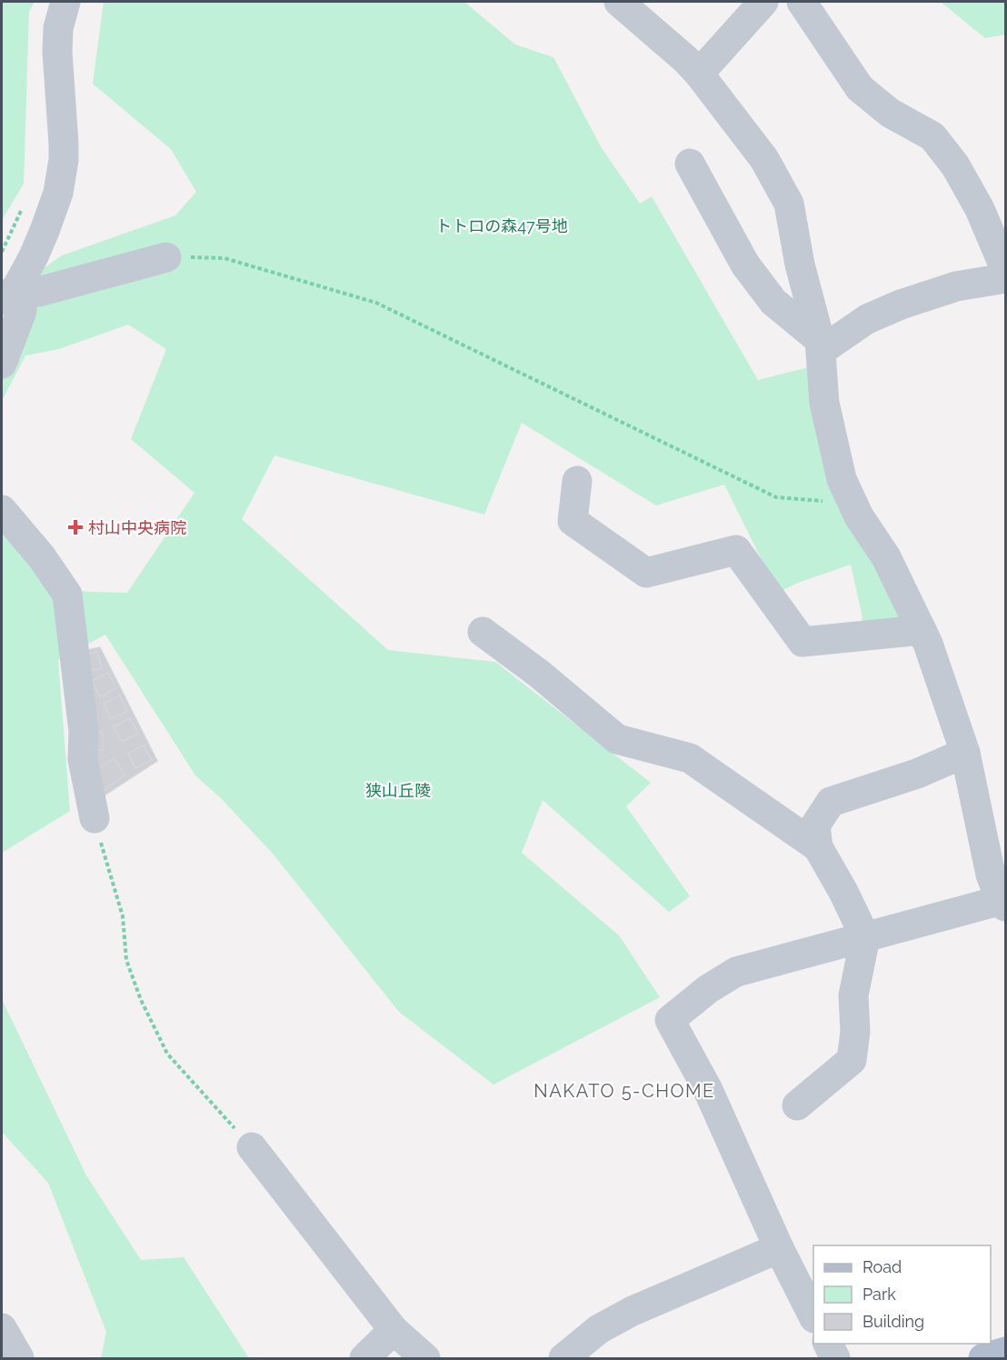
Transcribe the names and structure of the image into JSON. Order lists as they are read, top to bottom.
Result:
{
  "districts": ["NAKATO 5-CHOME"],
  "parks": ["トトロの森47号地", "狭山丘陵"],
  "places": {
    "health": ["村山中央病院"]
  },
  "legend": ["Road", "Park", "Building"]
}
